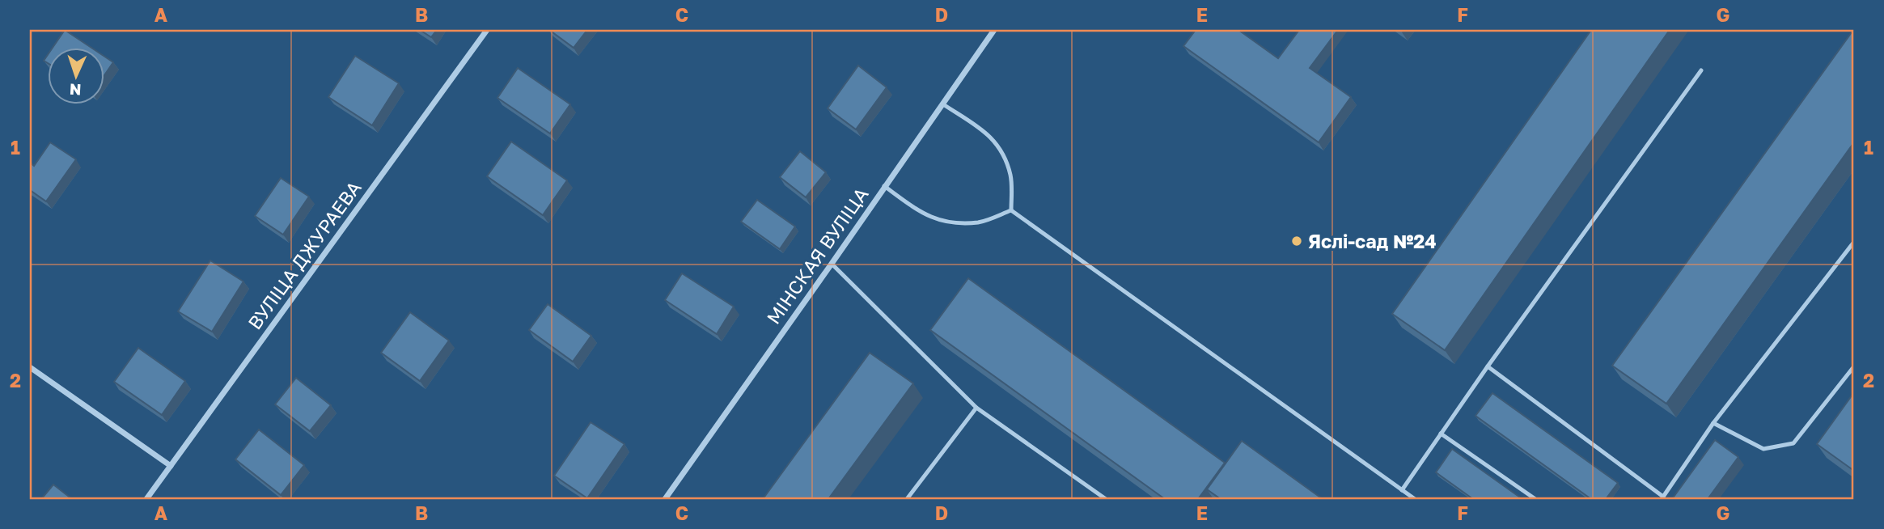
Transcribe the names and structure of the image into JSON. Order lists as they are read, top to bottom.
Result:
{
  "streets": {
    "street": ["ВУЛІЦА ДЖУРАЕВА", "МІНСКАЯ ВУЛІЦА"]
  },
  "places": ["Яслі-сад №24"],
  "north": "bottom",
  "grid": {
    "columns": [
      "A",
      "B",
      "C",
      "D",
      "E",
      "F",
      "G"
    ],
    "rows": ["1", "2"]
  }
}
